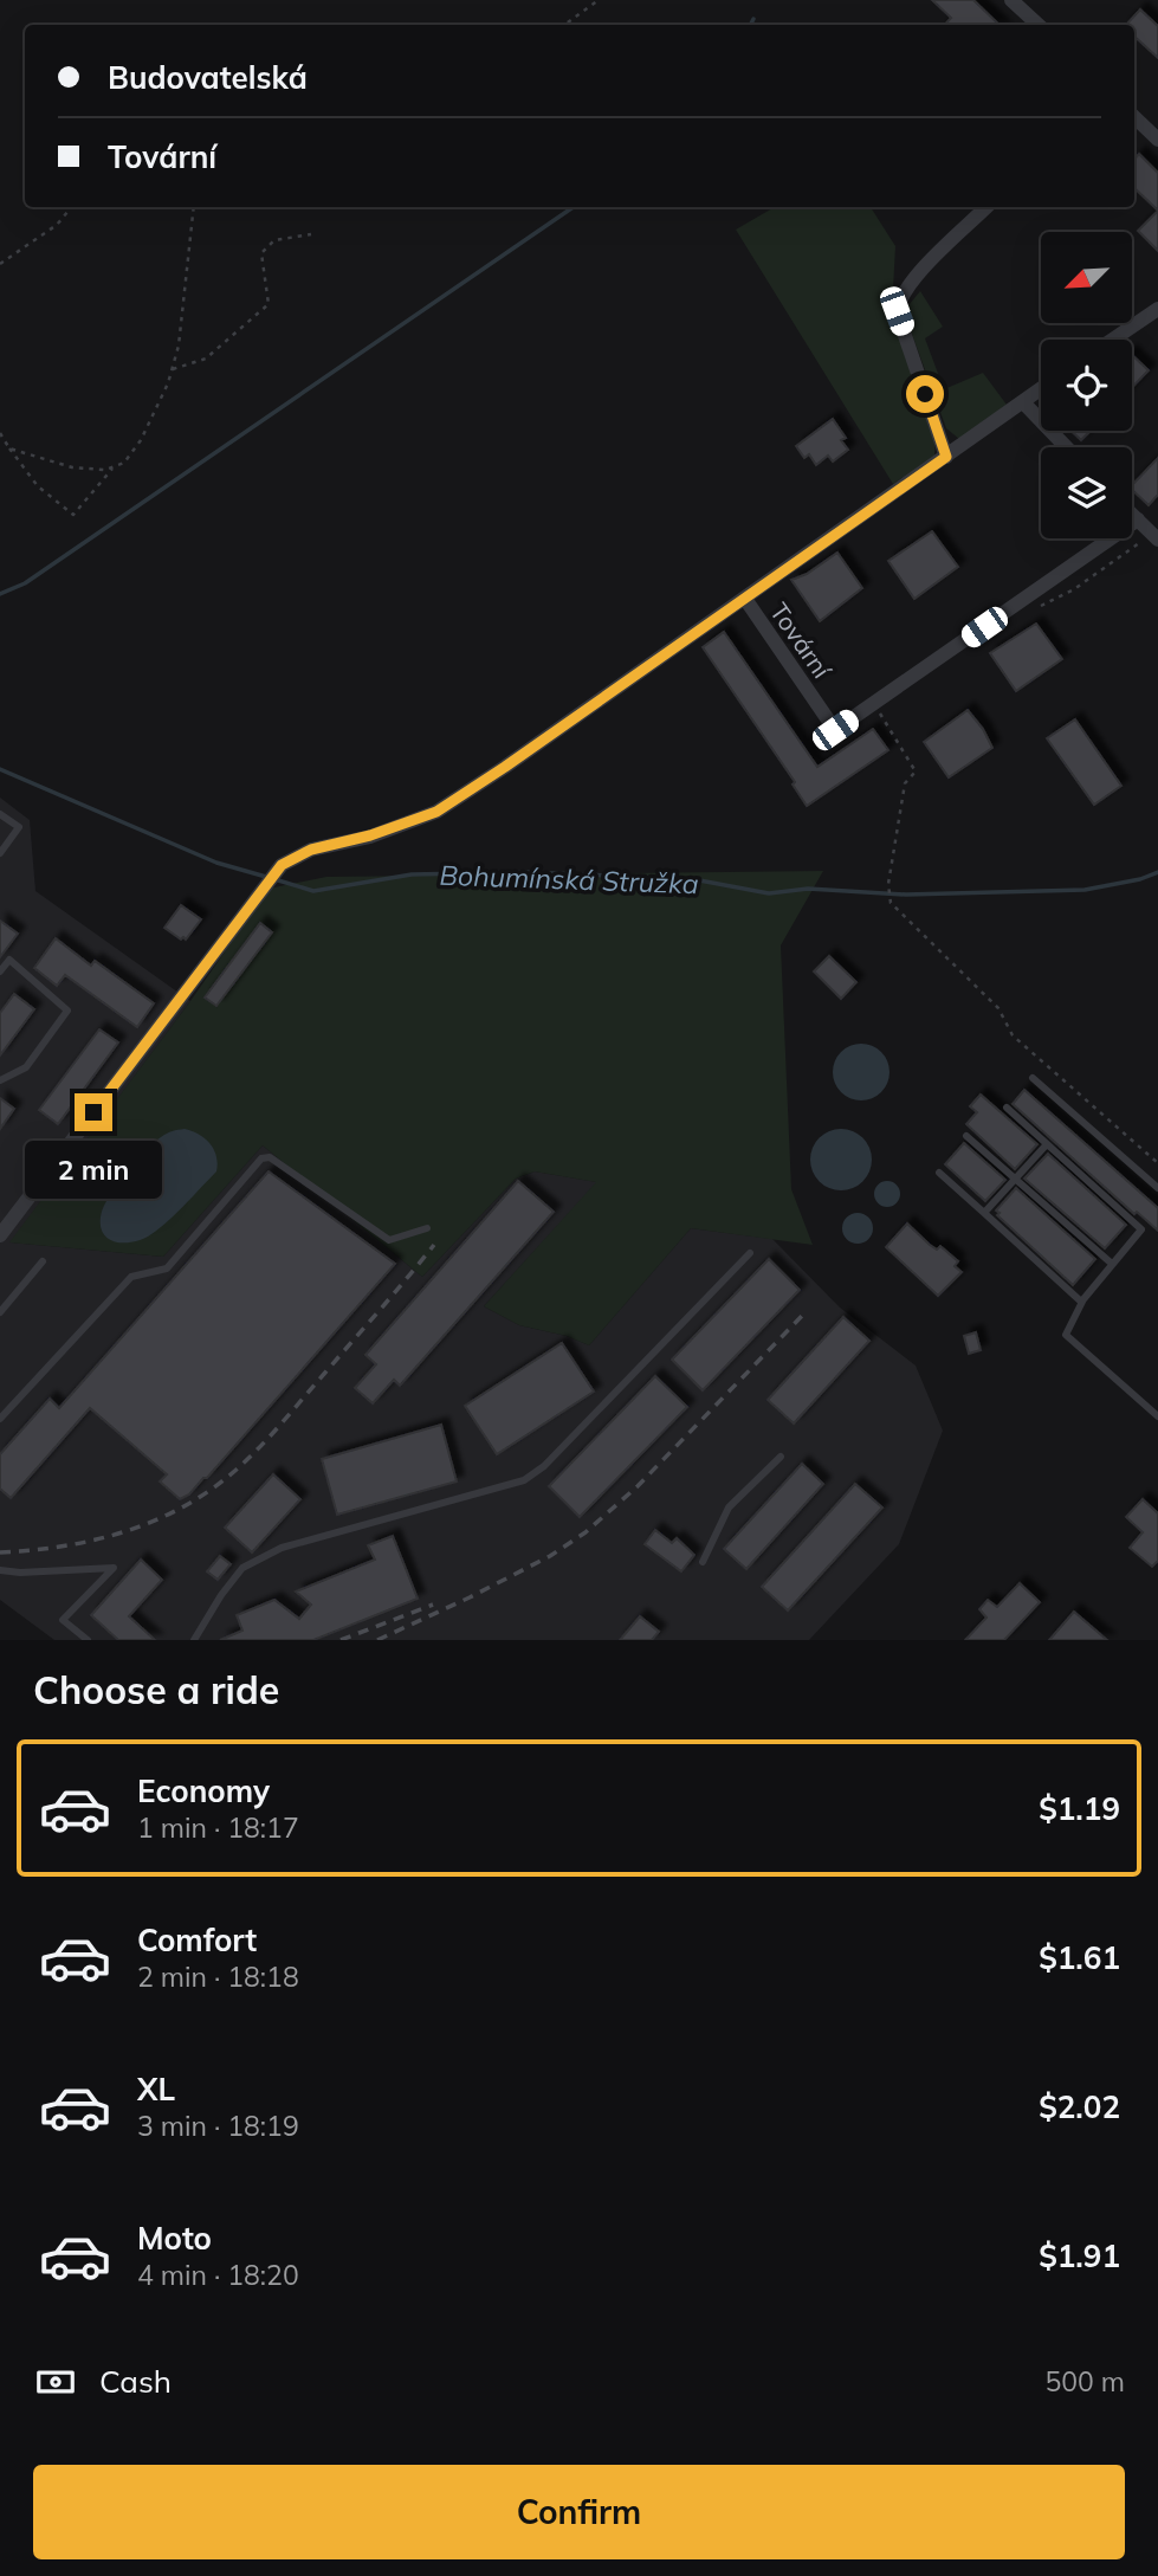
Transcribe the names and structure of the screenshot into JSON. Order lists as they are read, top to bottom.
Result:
{
  "streets": {
    "street": ["Tovární"]
  },
  "water": ["Bohumínská Stružka"],
  "north": "bottom left",
  "page": {
    "banner": ["Budovatelská", "Tovární"],
    "bubble": "2 min",
    "heading": "Choose a ride",
    "list": [
      {
        "name": "Economy",
        "note": "1 min · 18:17",
        "value": "$1.19"
      },
      {
        "name": "Comfort",
        "note": "2 min · 18:18",
        "value": "$1.61"
      },
      {
        "name": "XL",
        "note": "3 min · 18:19",
        "value": "$2.02"
      },
      {
        "name": "Moto",
        "note": "4 min · 18:20",
        "value": "$1.91"
      }
    ],
    "pay": ["Cash", "500 m"],
    "buttons": "Confirm"
  }
}
